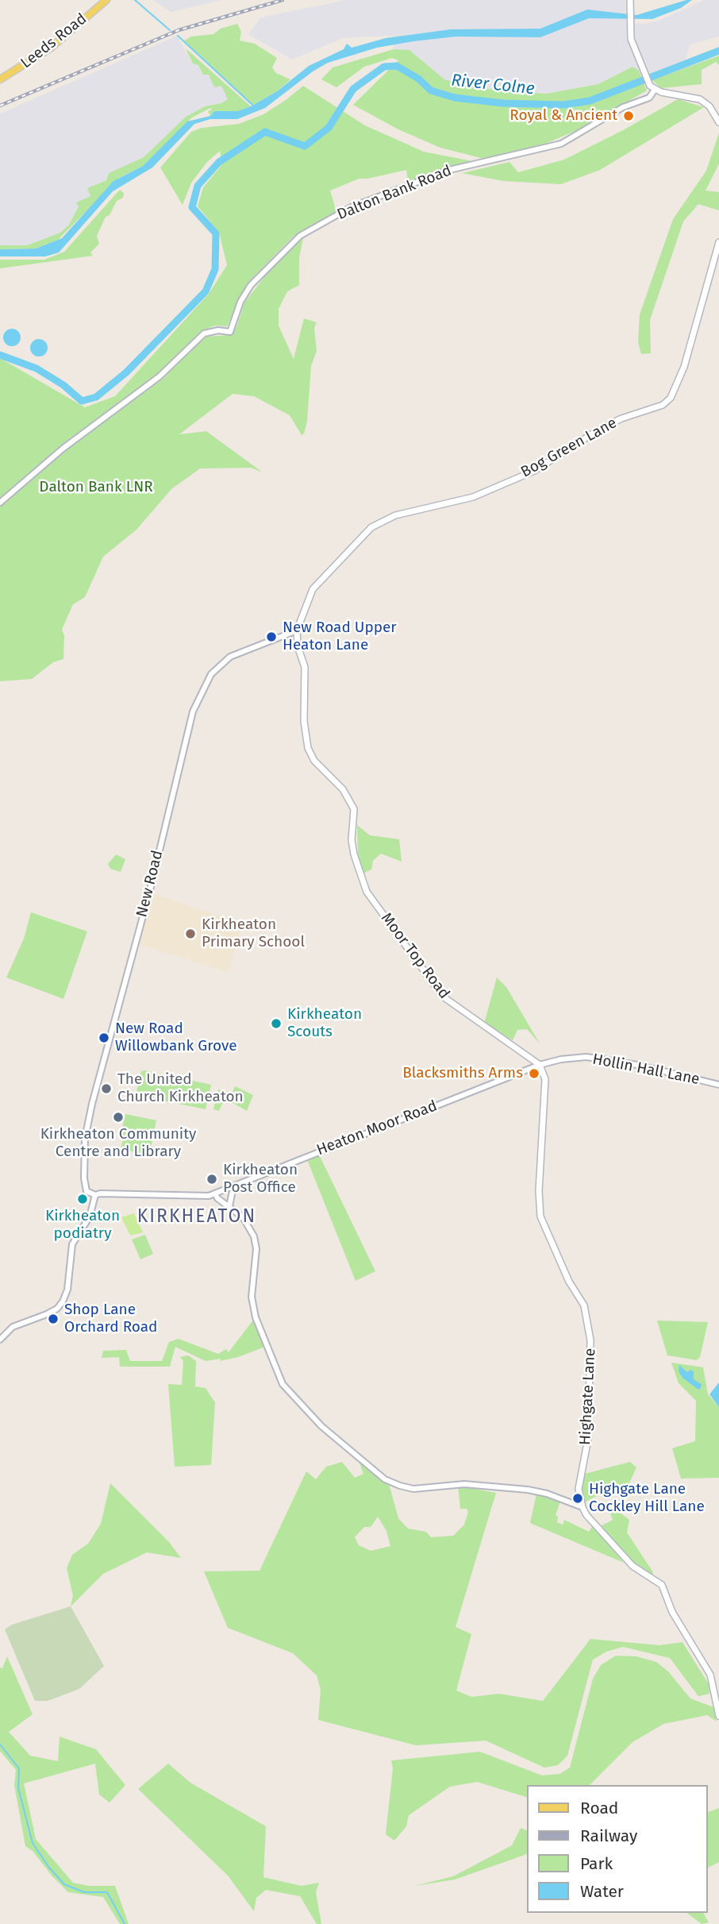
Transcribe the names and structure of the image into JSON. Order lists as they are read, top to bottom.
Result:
{
  "streets": {
    "main road": [
      "Leeds Road",
      "Bog Green Lane",
      "Moor Top Road",
      "Highgate Lane"
    ],
    "street": [
      "Dalton Bank Road",
      "New Road",
      "Hollin Hall Lane",
      "Heaton Moor Road"
    ]
  },
  "crossings": [
    ["Bog Green Lane", "New Road"],
    ["Bog Green Lane", "Moor Top Road"],
    ["New Road", "Moor Top Road"],
    ["New Road", "Heaton Moor Road"],
    ["Moor Top Road", "Hollin Hall Lane"],
    ["Moor Top Road", "Heaton Moor Road"],
    ["Moor Top Road", "Highgate Lane"],
    ["Hollin Hall Lane", "Heaton Moor Road"],
    ["Hollin Hall Lane", "Highgate Lane"],
    ["Heaton Moor Road", "Highgate Lane"]
  ],
  "districts": ["KIRKHEATON"],
  "water": ["River Colne"],
  "parks": ["Dalton Bank LNR"],
  "places": [
    "Royal & Ancient",
    "New Road Upper Heaton Lane",
    "Kirkheaton Primary School",
    "Kirkheaton Scouts",
    "New Road Willowbank Grove",
    "Blacksmiths Arms",
    "The United Church Kirkheaton",
    "Kirkheaton Community Centre and Library",
    "Kirkheaton Post Office",
    "Kirkheaton podiatry",
    "Shop Lane Orchard Road",
    "Highgate Lane Cockley Hill Lane"
  ],
  "legend": [
    "Road",
    "Railway",
    "Park",
    "Water"
  ]
}
